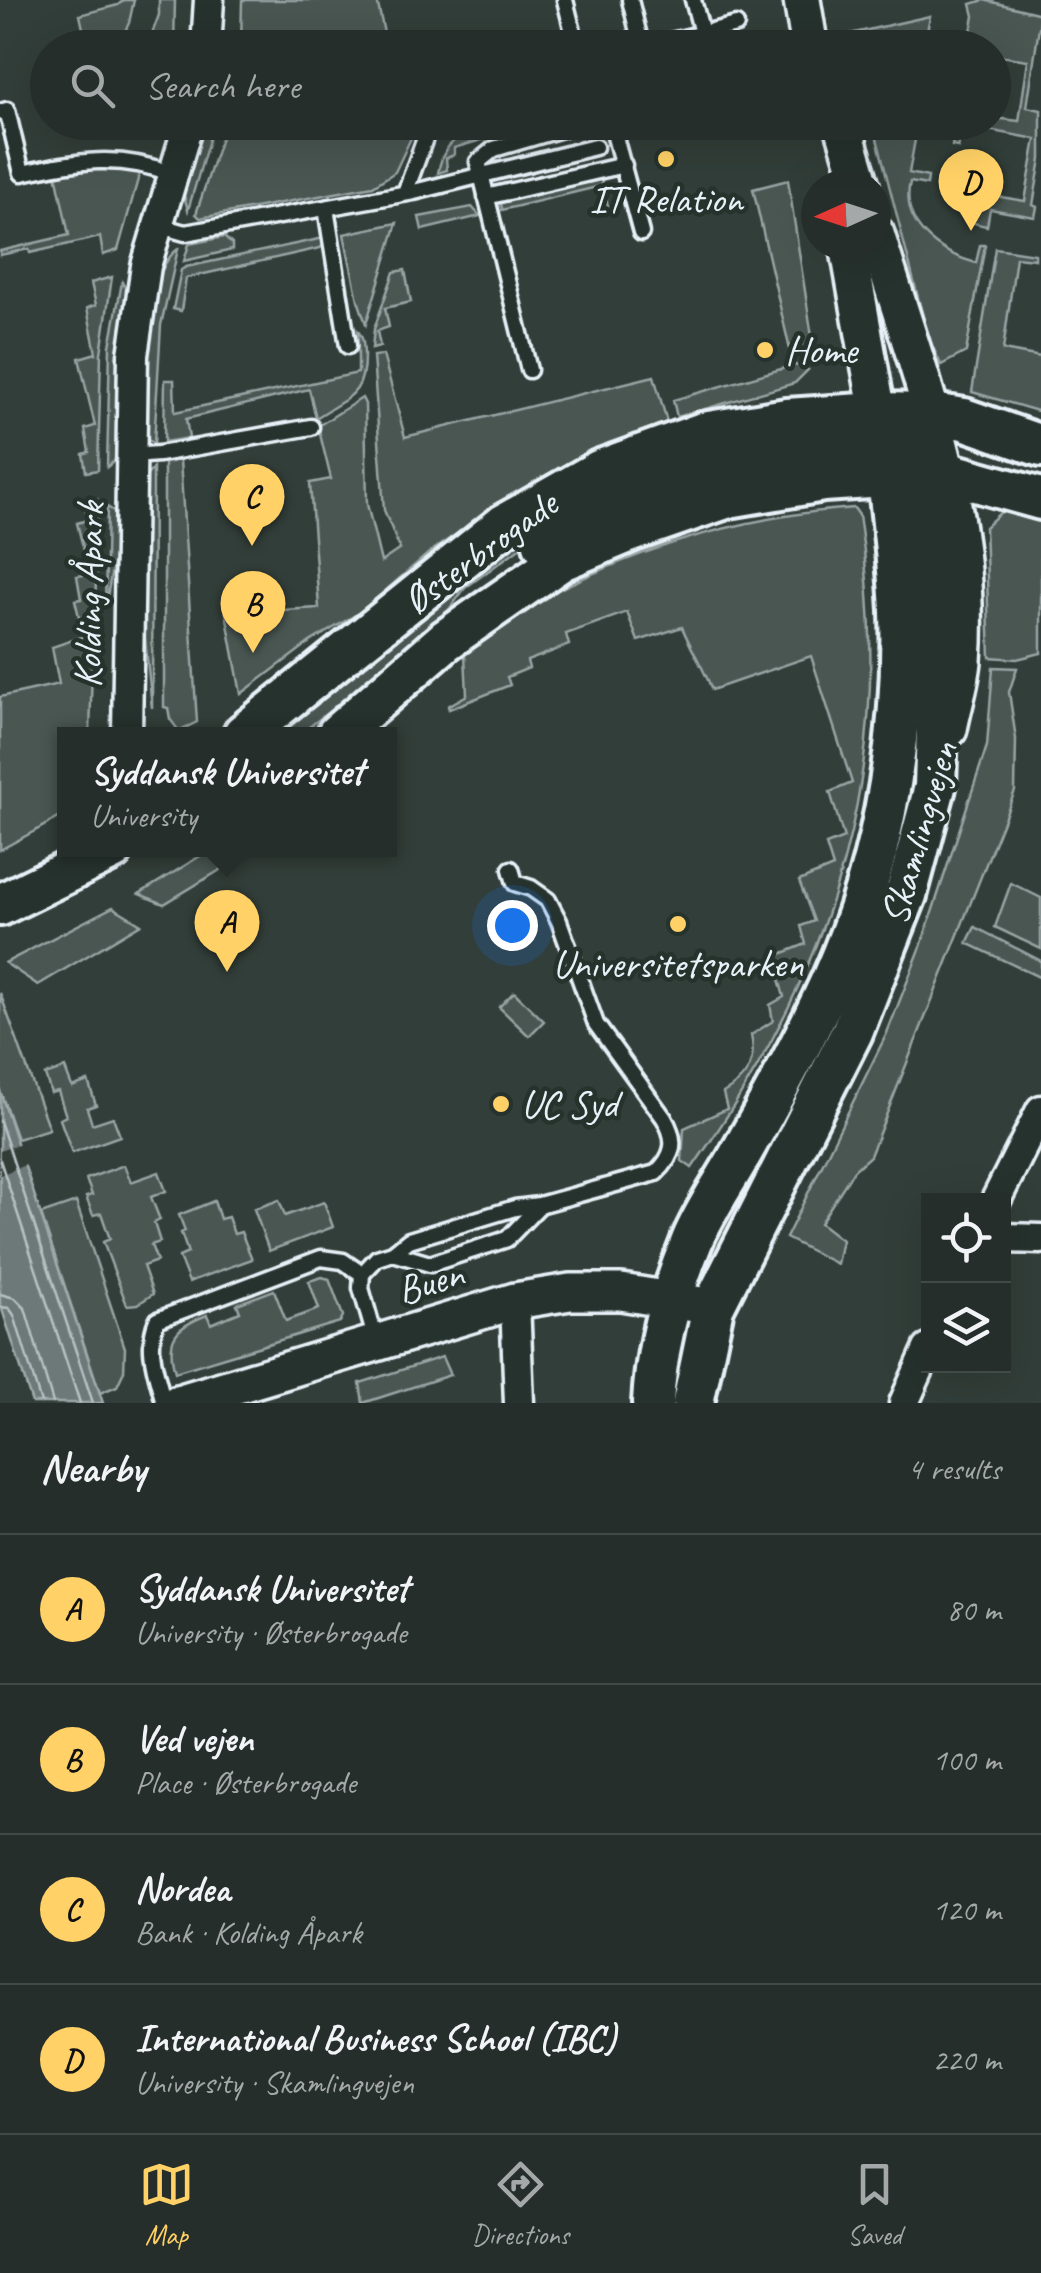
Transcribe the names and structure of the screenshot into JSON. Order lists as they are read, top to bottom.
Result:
{
  "streets": {
    "main road": ["Østerbrogade", "Skamlingvejen"],
    "street": ["Kolding Åpark", "Buen"]
  },
  "crossings": [
    ["Østerbrogade", "Skamlingvejen"],
    ["Skamlingvejen", "Buen"]
  ],
  "places": [
    "IT Relation",
    "Home",
    "Universitetsparken",
    "UC Syd"
  ],
  "north": "left",
  "page": {
    "search": "Search here",
    "pins": [
      "D",
      "C",
      "B",
      "A"
    ],
    "popup": ["Syddansk Universitet", "University"],
    "heading": ["Nearby", "4 results"],
    "list": [
      {
        "mark": "A",
        "name": "Syddansk Universitet",
        "note": "University · Østerbrogade",
        "value": "80 m"
      },
      {
        "mark": "B",
        "name": "Ved vejen",
        "note": "Place · Østerbrogade",
        "value": "100 m"
      },
      {
        "mark": "C",
        "name": "Nordea",
        "note": "Bank · Kolding Åpark",
        "value": "120 m"
      },
      {
        "mark": "D",
        "name": "International Business School (IBC)",
        "note": "University · Skamlingvejen",
        "value": "220 m"
      }
    ],
    "nav": ["Map", "Directions", "Saved"]
  }
}
